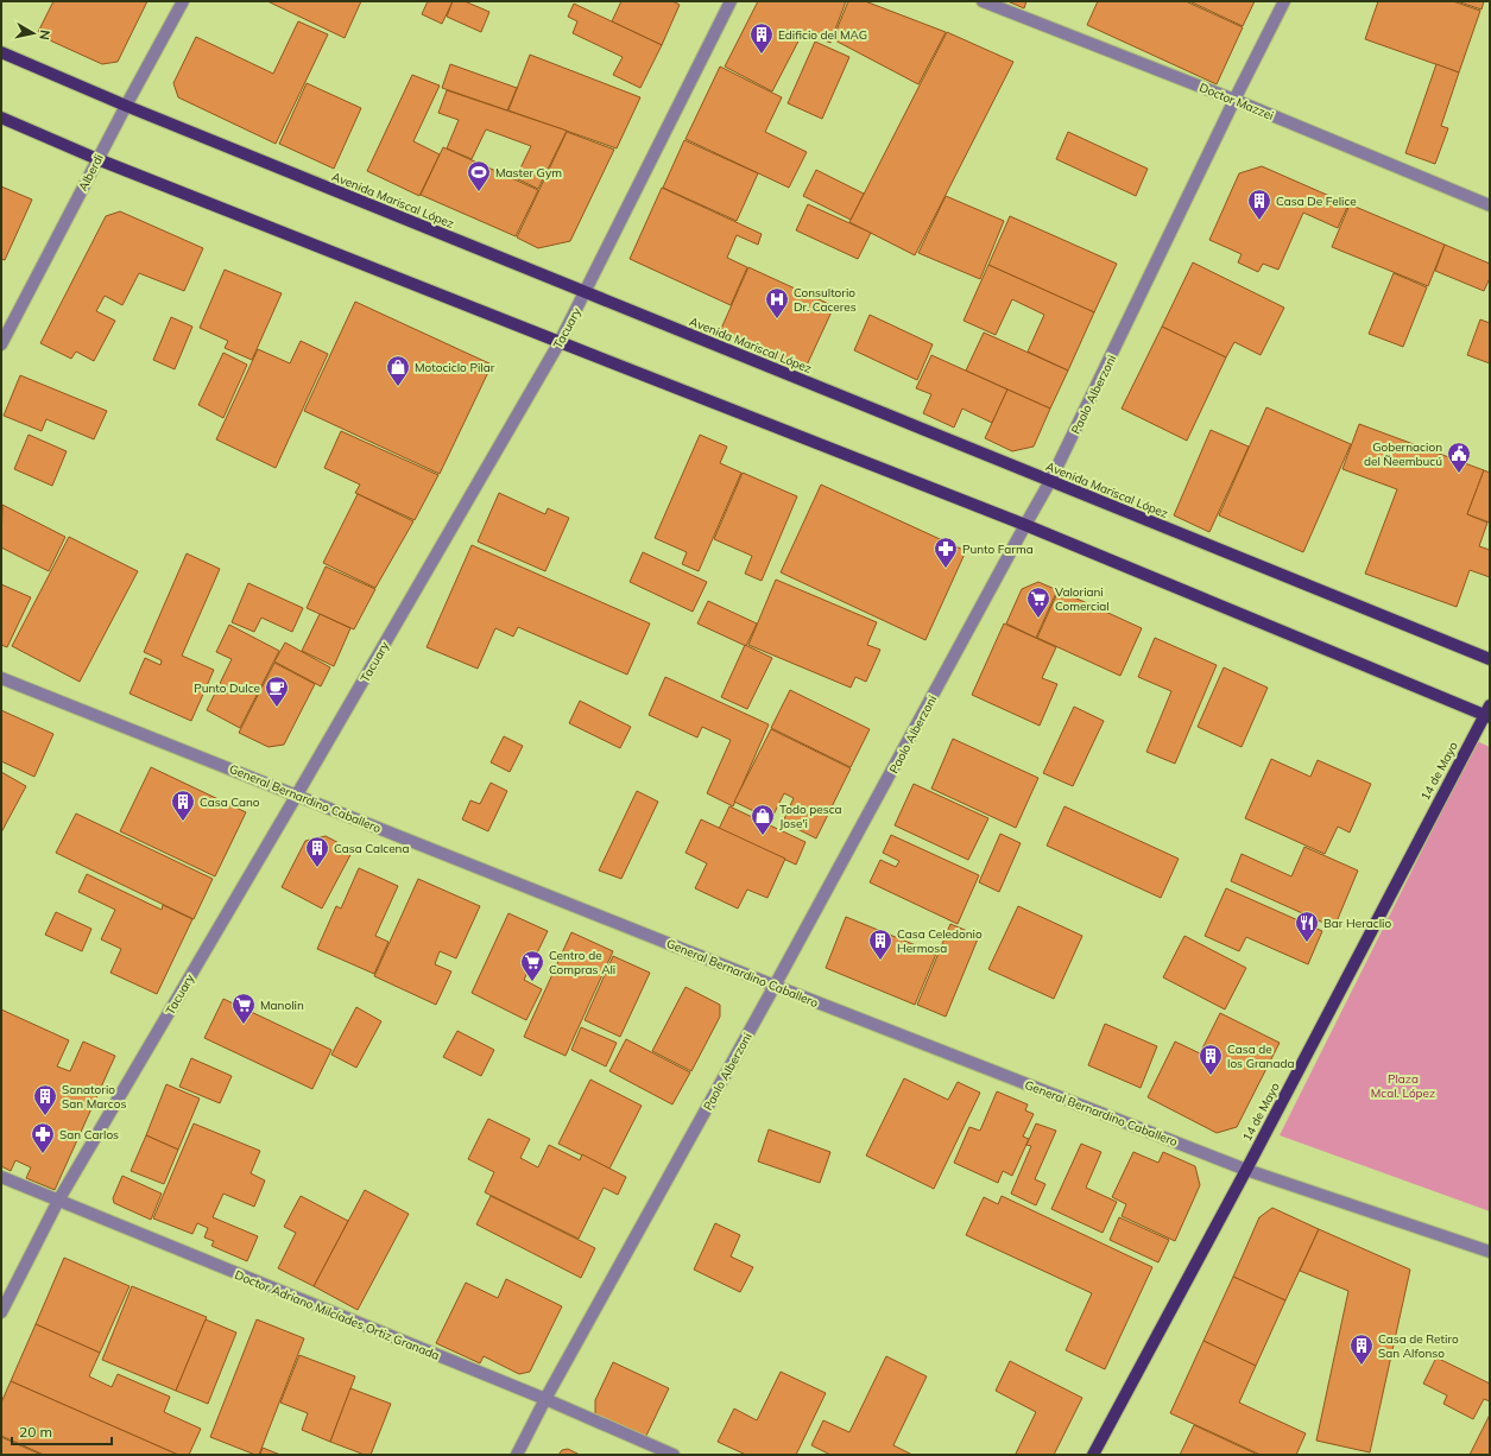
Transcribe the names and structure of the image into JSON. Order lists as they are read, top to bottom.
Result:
{
  "streets": {
    "main road": ["Avenida Mariscal López", "14 de Mayo"],
    "street": [
      "Doctor Mazzei",
      "Alberdi",
      "Tacuary",
      "Paolo Alberzoni",
      "General Bernardino Caballero",
      "Doctor Adriano Milcíades Ortiz Granada"
    ]
  },
  "crossings": [
    ["Doctor Mazzei", "Paolo Alberzoni"],
    ["Alberdi", "Avenida Mariscal López"],
    ["Avenida Mariscal López", "Tacuary"],
    ["Avenida Mariscal López", "Paolo Alberzoni"],
    ["Tacuary", "General Bernardino Caballero"],
    ["Tacuary", "Doctor Adriano Milcíades Ortiz Granada"],
    ["Paolo Alberzoni", "General Bernardino Caballero"],
    ["Paolo Alberzoni", "Doctor Adriano Milcíades Ortiz Granada"],
    ["14 de Mayo", "General Bernardino Caballero"]
  ],
  "parks": ["Plaza Mcal. López"],
  "places": {
    "building": [
      "Edificio del MAG",
      "Casa De Felice",
      "Casa Cano",
      "Casa Calcena",
      "Casa Celedonio Hermosa",
      "Casa de los Granada",
      "Sanatorio San Marcos",
      "Casa de Retiro San Alfonso"
    ],
    "sports": ["Master Gym"],
    "hospital": ["Consultorio Dr. Caceres"],
    "shop": ["Motociclo Pilar", "Todo pesca Jose'i"],
    "public building": ["Gobernacion del Ñeembucú"],
    "pharmacy": ["Punto Farma", "San Carlos"],
    "supermarket": ["Valoriani Comercial", "Centro de Compras Ali", "Manolin"],
    "cafe": ["Punto Dulce"],
    "restaurant": ["Bar Heraclio"]
  },
  "scale_bar": "20 m",
  "north": "right"
}
